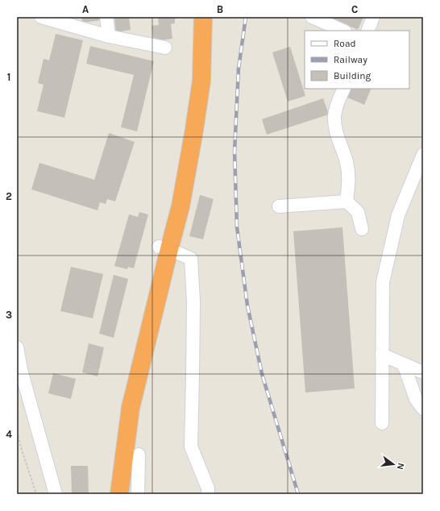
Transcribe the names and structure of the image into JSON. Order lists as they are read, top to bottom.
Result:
{
  "legend": ["Road", "Railway", "Building"],
  "north": "right",
  "grid": {
    "columns": ["A", "B", "C"],
    "rows": [
      "1",
      "2",
      "3",
      "4"
    ]
  }
}
